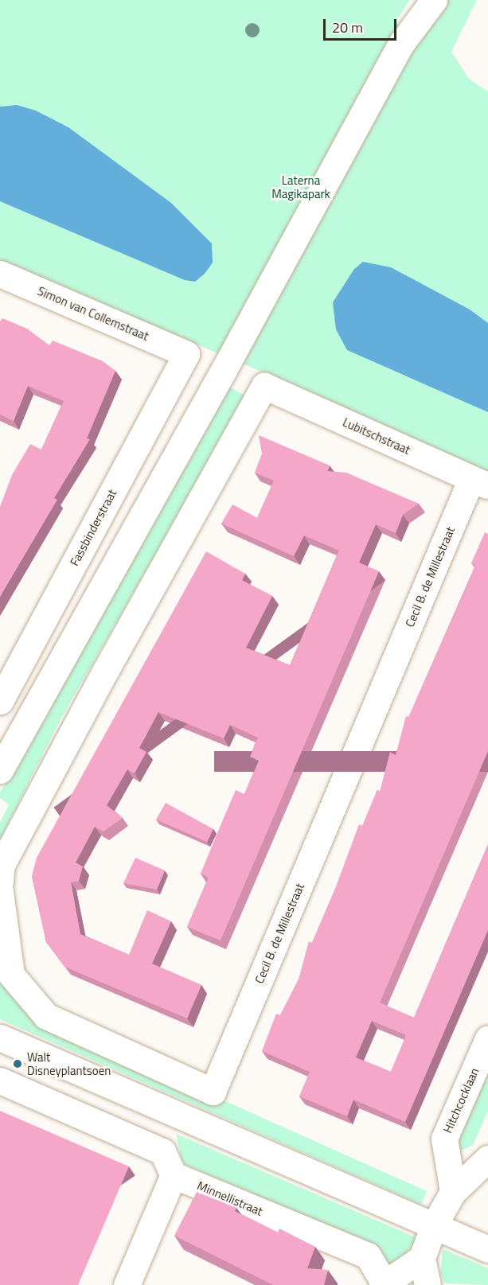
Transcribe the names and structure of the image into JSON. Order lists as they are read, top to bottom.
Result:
{
  "streets": {
    "street": [
      "Simon van Collemstraat",
      "Lubitschstraat",
      "Fassbinderstraat",
      "Cecil B. de Millestraat",
      "Hitchcocklaan",
      "Minnellistraat"
    ]
  },
  "crossings": [
    ["Simon van Collemstraat", "Fassbinderstraat"],
    ["Lubitschstraat", "Cecil B. de Millestraat"]
  ],
  "parks": ["Laterna Magikapark"],
  "places": ["Walt Disneyplantsoen"],
  "scale_bar": "20 m"
}
